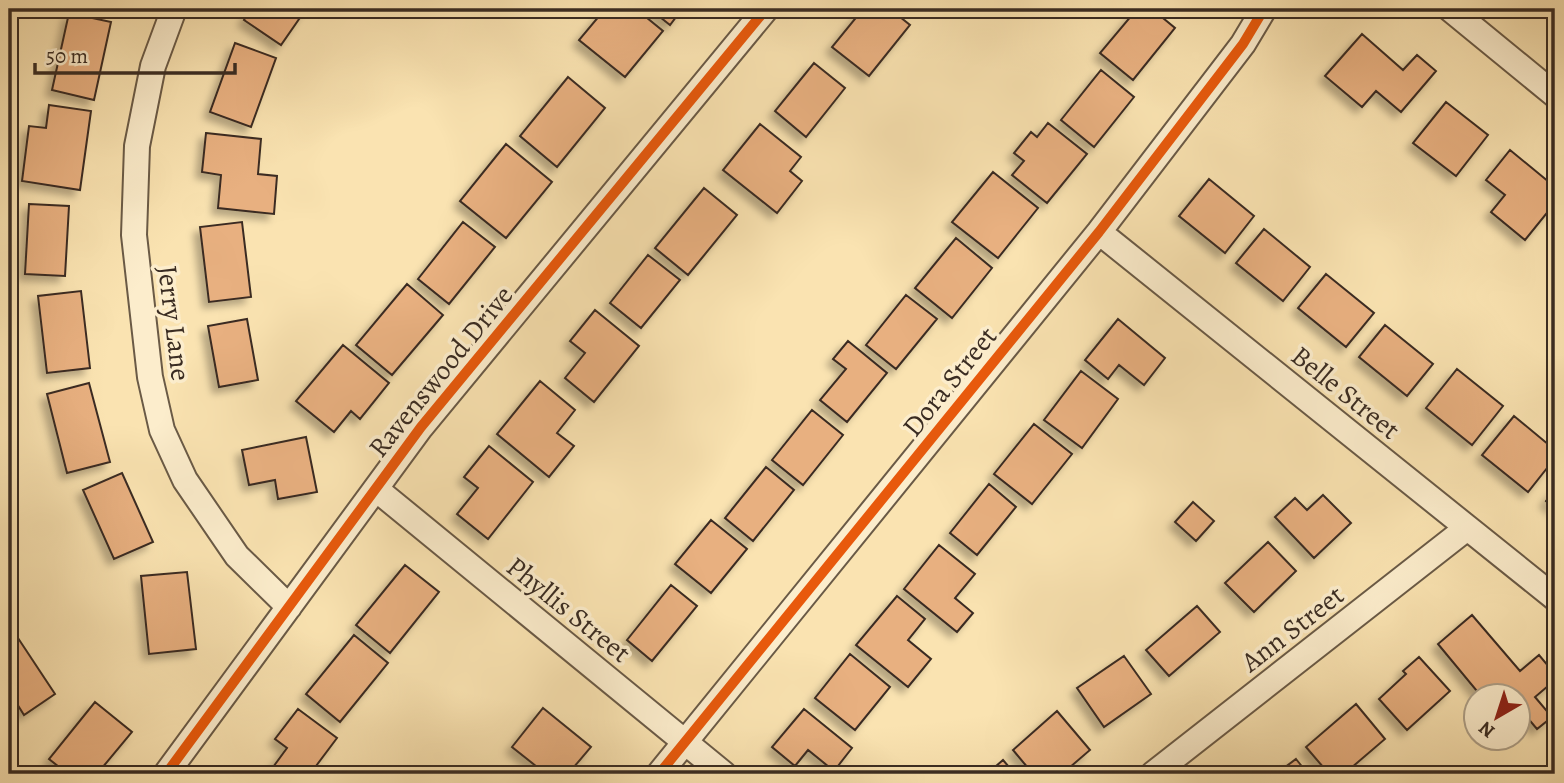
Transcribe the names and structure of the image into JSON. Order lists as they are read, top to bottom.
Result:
{
  "streets": {
    "street": [
      "Jerry Lane",
      "Ravenswood Drive",
      "Dora Street",
      "Belle Street",
      "Phyllis Street",
      "Ann Street"
    ]
  },
  "crossings": [
    ["Jerry Lane", "Ravenswood Drive"],
    ["Ravenswood Drive", "Phyllis Street"],
    ["Dora Street", "Belle Street"],
    ["Dora Street", "Phyllis Street"],
    ["Belle Street", "Ann Street"]
  ],
  "scale_bar": "50 m",
  "north": "bottom left"
}
